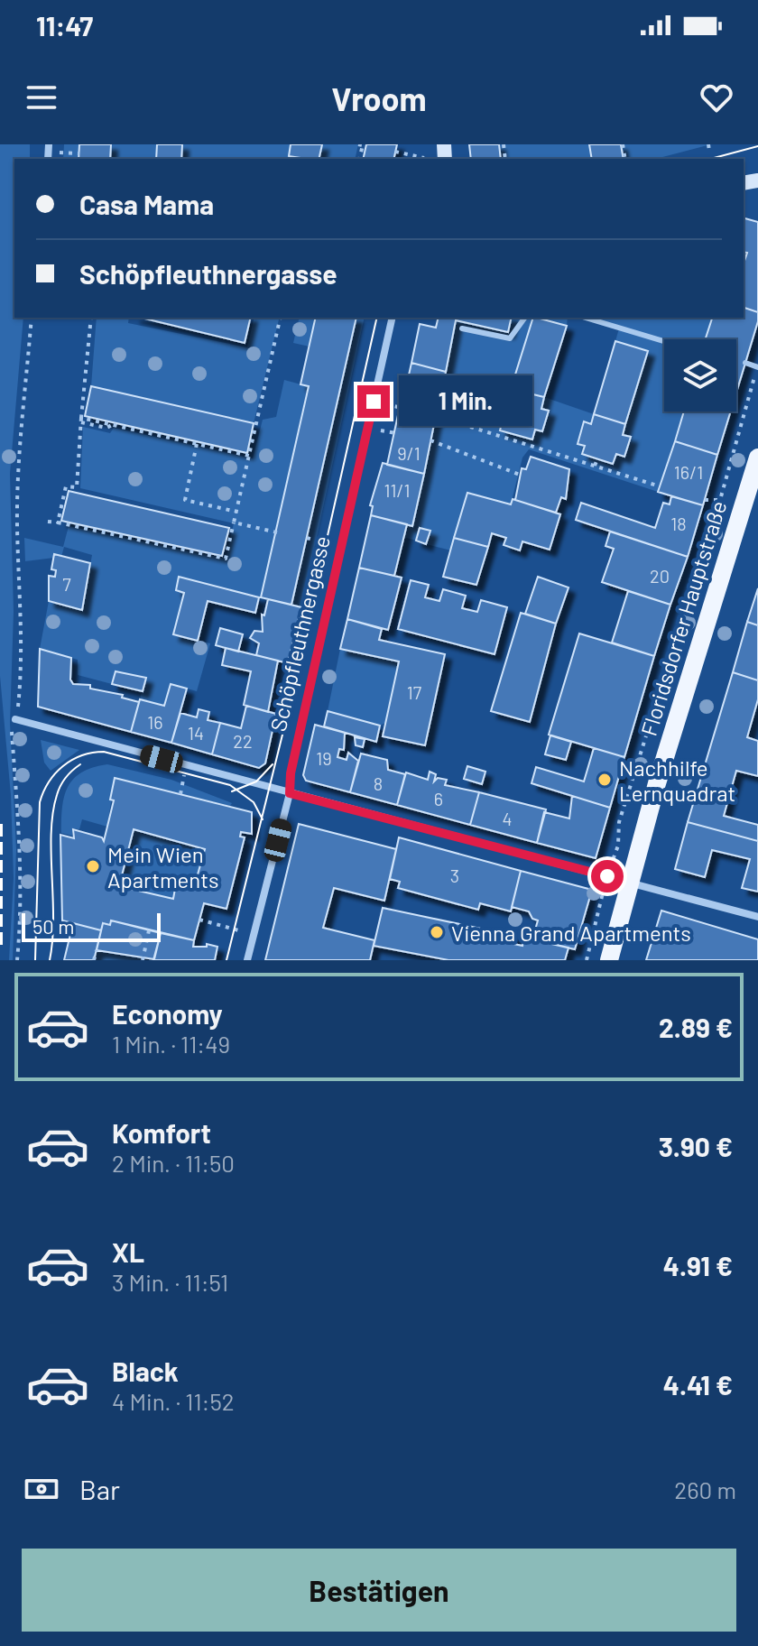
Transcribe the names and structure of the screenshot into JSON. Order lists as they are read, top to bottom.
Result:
{
  "streets": {
    "main road": ["Floridsdorfer Hauptstraße"],
    "street": ["Schöpfleuthnergasse"]
  },
  "places": ["Nachhilfe Lernquadrat", "Mein Wien Apartments", "Vienna Grand Apartments"],
  "house_numbers": [
    "9/1",
    "16/1",
    "11/1",
    "18",
    "20",
    "7",
    "17",
    "16",
    "14",
    "22",
    "19",
    "8",
    "6",
    "4",
    "3"
  ],
  "scale_bar": "50 m",
  "page": {
    "status": "11:47",
    "header": "Vroom",
    "banner": ["Casa Mama", "Schöpfleuthnergasse"],
    "bubble": "1 Min.",
    "scale": "50 m",
    "list": [
      {
        "name": "Economy",
        "note": "1 Min. · 11:49",
        "value": "2.89 €"
      },
      {
        "name": "Komfort",
        "note": "2 Min. · 11:50",
        "value": "3.90 €"
      },
      {
        "name": "XL",
        "note": "3 Min. · 11:51",
        "value": "4.91 €"
      },
      {
        "name": "Black",
        "note": "4 Min. · 11:52",
        "value": "4.41 €"
      }
    ],
    "pay": ["Bar", "260 m"],
    "buttons": "Bestätigen"
  }
}
